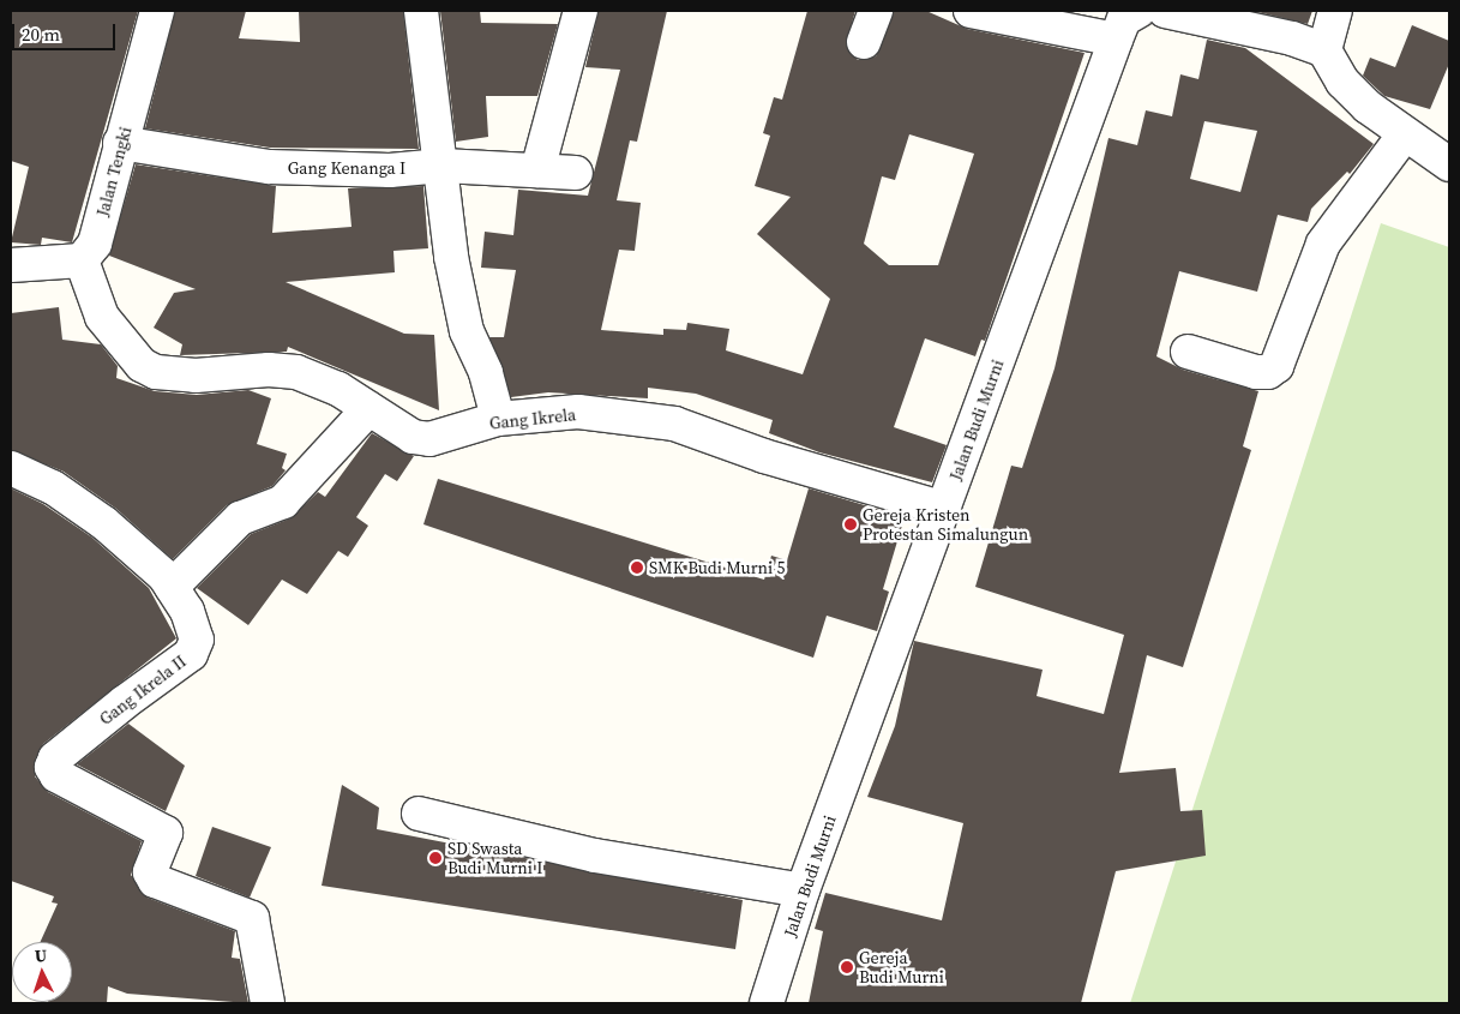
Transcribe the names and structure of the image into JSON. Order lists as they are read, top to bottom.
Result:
{
  "streets": {
    "street": [
      "Gang Kenanga I",
      "Jalan Tengki",
      "Gang Ikrela",
      "Jalan Budi Murni",
      "Gang Ikrela II"
    ]
  },
  "crossings": [
    ["Gang Kenanga I", "Jalan Tengki"],
    ["Jalan Tengki", "Gang Ikrela"],
    ["Gang Ikrela", "Jalan Budi Murni"]
  ],
  "places": [
    "Gereja Kristen Protestan Simalungun",
    "SMK Budi Murni 5",
    "SD Swasta Budi Murni I",
    "Gereja Budi Murni"
  ],
  "scale_bar": "20 m",
  "north": "top"
}
